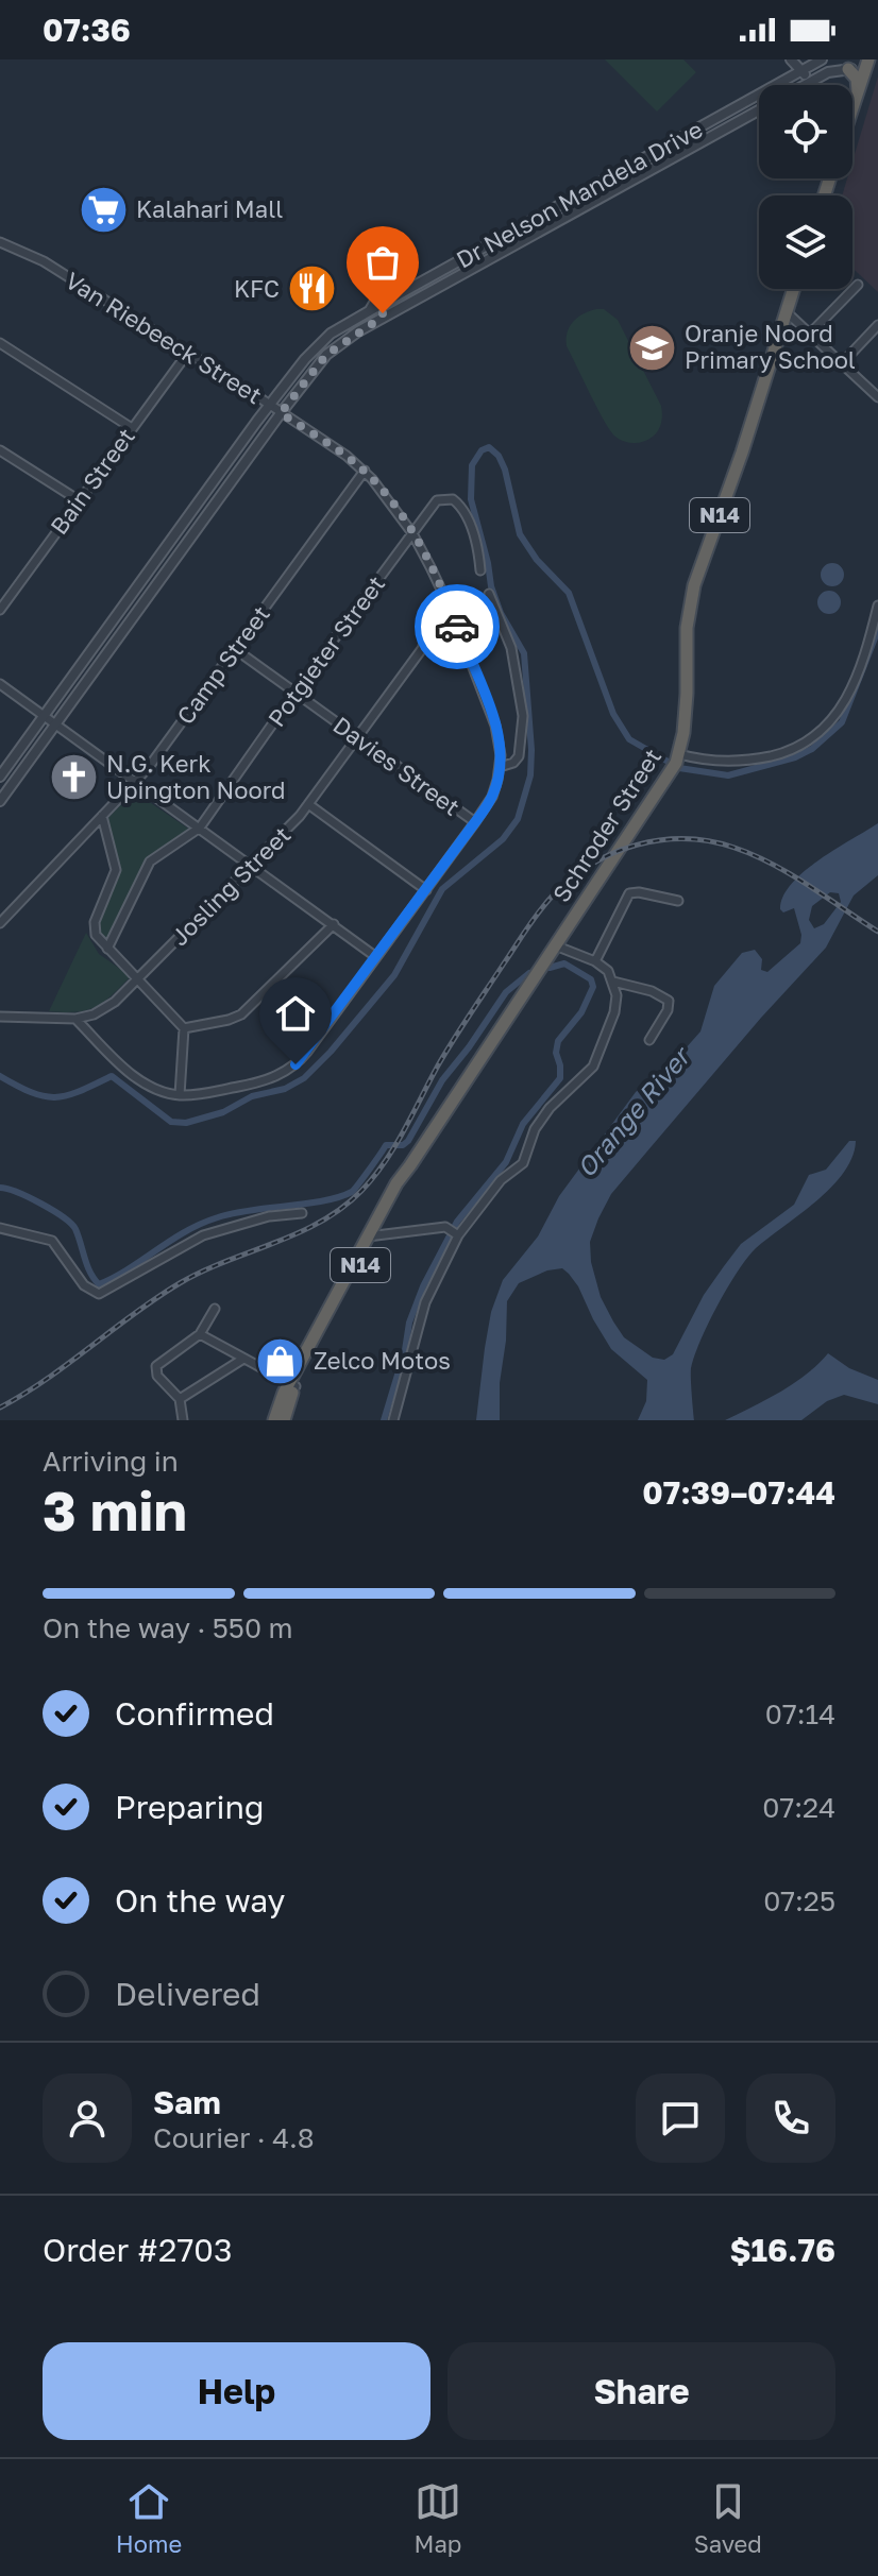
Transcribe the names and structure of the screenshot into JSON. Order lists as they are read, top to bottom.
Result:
{
  "streets": {
    "highway": ["N14", "Schroder Street"],
    "street": [
      "Dr Nelson Mandela Drive",
      "Van Riebeeck Street",
      "Bain Street",
      "Potgieter Street",
      "Camp Street",
      "Davies Street",
      "Josling Street"
    ]
  },
  "crossings": [
    ["Dr Nelson Mandela Drive", "Van Riebeeck Street"],
    ["Van Riebeeck Street", "Bain Street"],
    ["Van Riebeeck Street", "Potgieter Street"],
    ["Van Riebeeck Street", "Camp Street"],
    ["Van Riebeeck Street", "Josling Street"],
    ["Potgieter Street", "Davies Street"],
    ["Camp Street", "Davies Street"],
    ["Davies Street", "Josling Street"]
  ],
  "water": ["Orange River"],
  "places": {
    "supermarket": ["Kalahari Mall"],
    "restaurant": ["KFC"],
    "school or university": ["Oranje Noord Primary School"],
    "church": ["N.G. Kerk Upington Noord"],
    "shop": ["Zelco Motos"]
  },
  "page": {
    "status": "07:36",
    "heading": ["3 min", "Arriving in", "07:39–07:44"],
    "panel": [
      "Sam",
      "Courier · 4.8",
      "Order #2703",
      "$16.76"
    ],
    "bar": "On the way · 550 m",
    "list": [
      ["Confirmed", "07:14"],
      ["Preparing", "07:24"],
      ["On the way", "07:25"],
      "Delivered"
    ],
    "buttons": ["Help", "Share"],
    "tabs": ["Home", "Map", "Saved"]
  }
}
